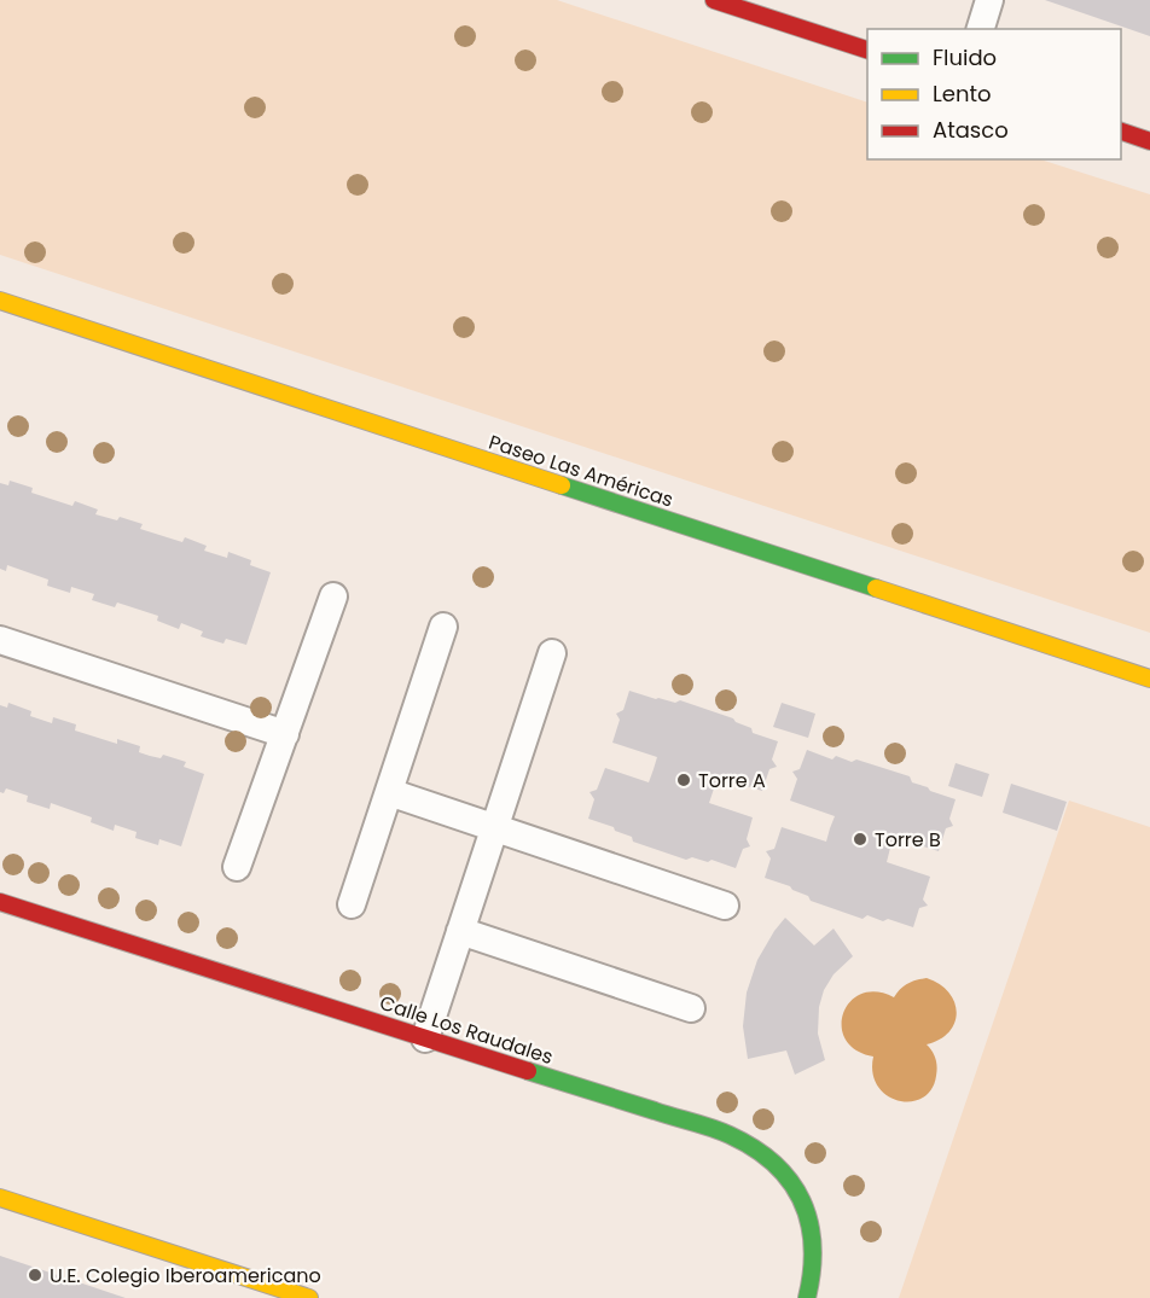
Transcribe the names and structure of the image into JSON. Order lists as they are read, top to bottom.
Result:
{
  "streets": {
    "main road": ["Paseo Las Américas", "Calle Los Raudales"]
  },
  "places": ["Torre A", "Torre B", "U.E. Colegio Iberoamericano"],
  "legend": ["Fluido", "Lento", "Atasco"]
}
